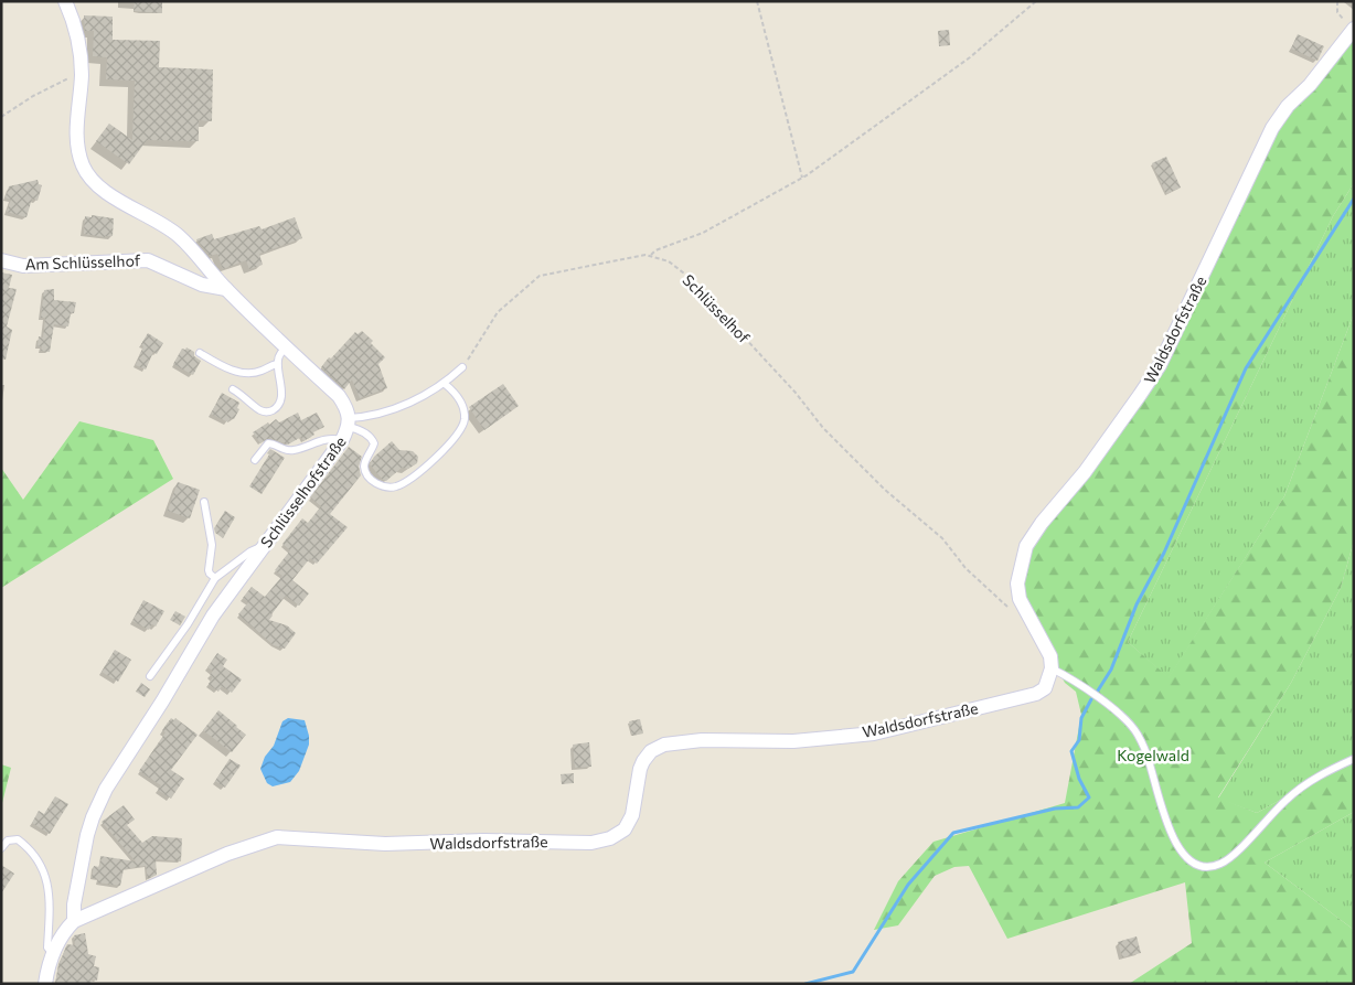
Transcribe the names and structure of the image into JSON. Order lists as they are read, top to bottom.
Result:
{
  "streets": {
    "street": ["Am Schlüsselhof", "Waldsdorfstraße", "Schlüsselhofstraße"],
    "path": ["Schlüsselhof"]
  },
  "crossings": [
    ["Am Schlüsselhof", "Schlüsselhofstraße"],
    ["Waldsdorfstraße", "Schlüsselhofstraße"]
  ],
  "parks": ["Kogelwald"]
}
